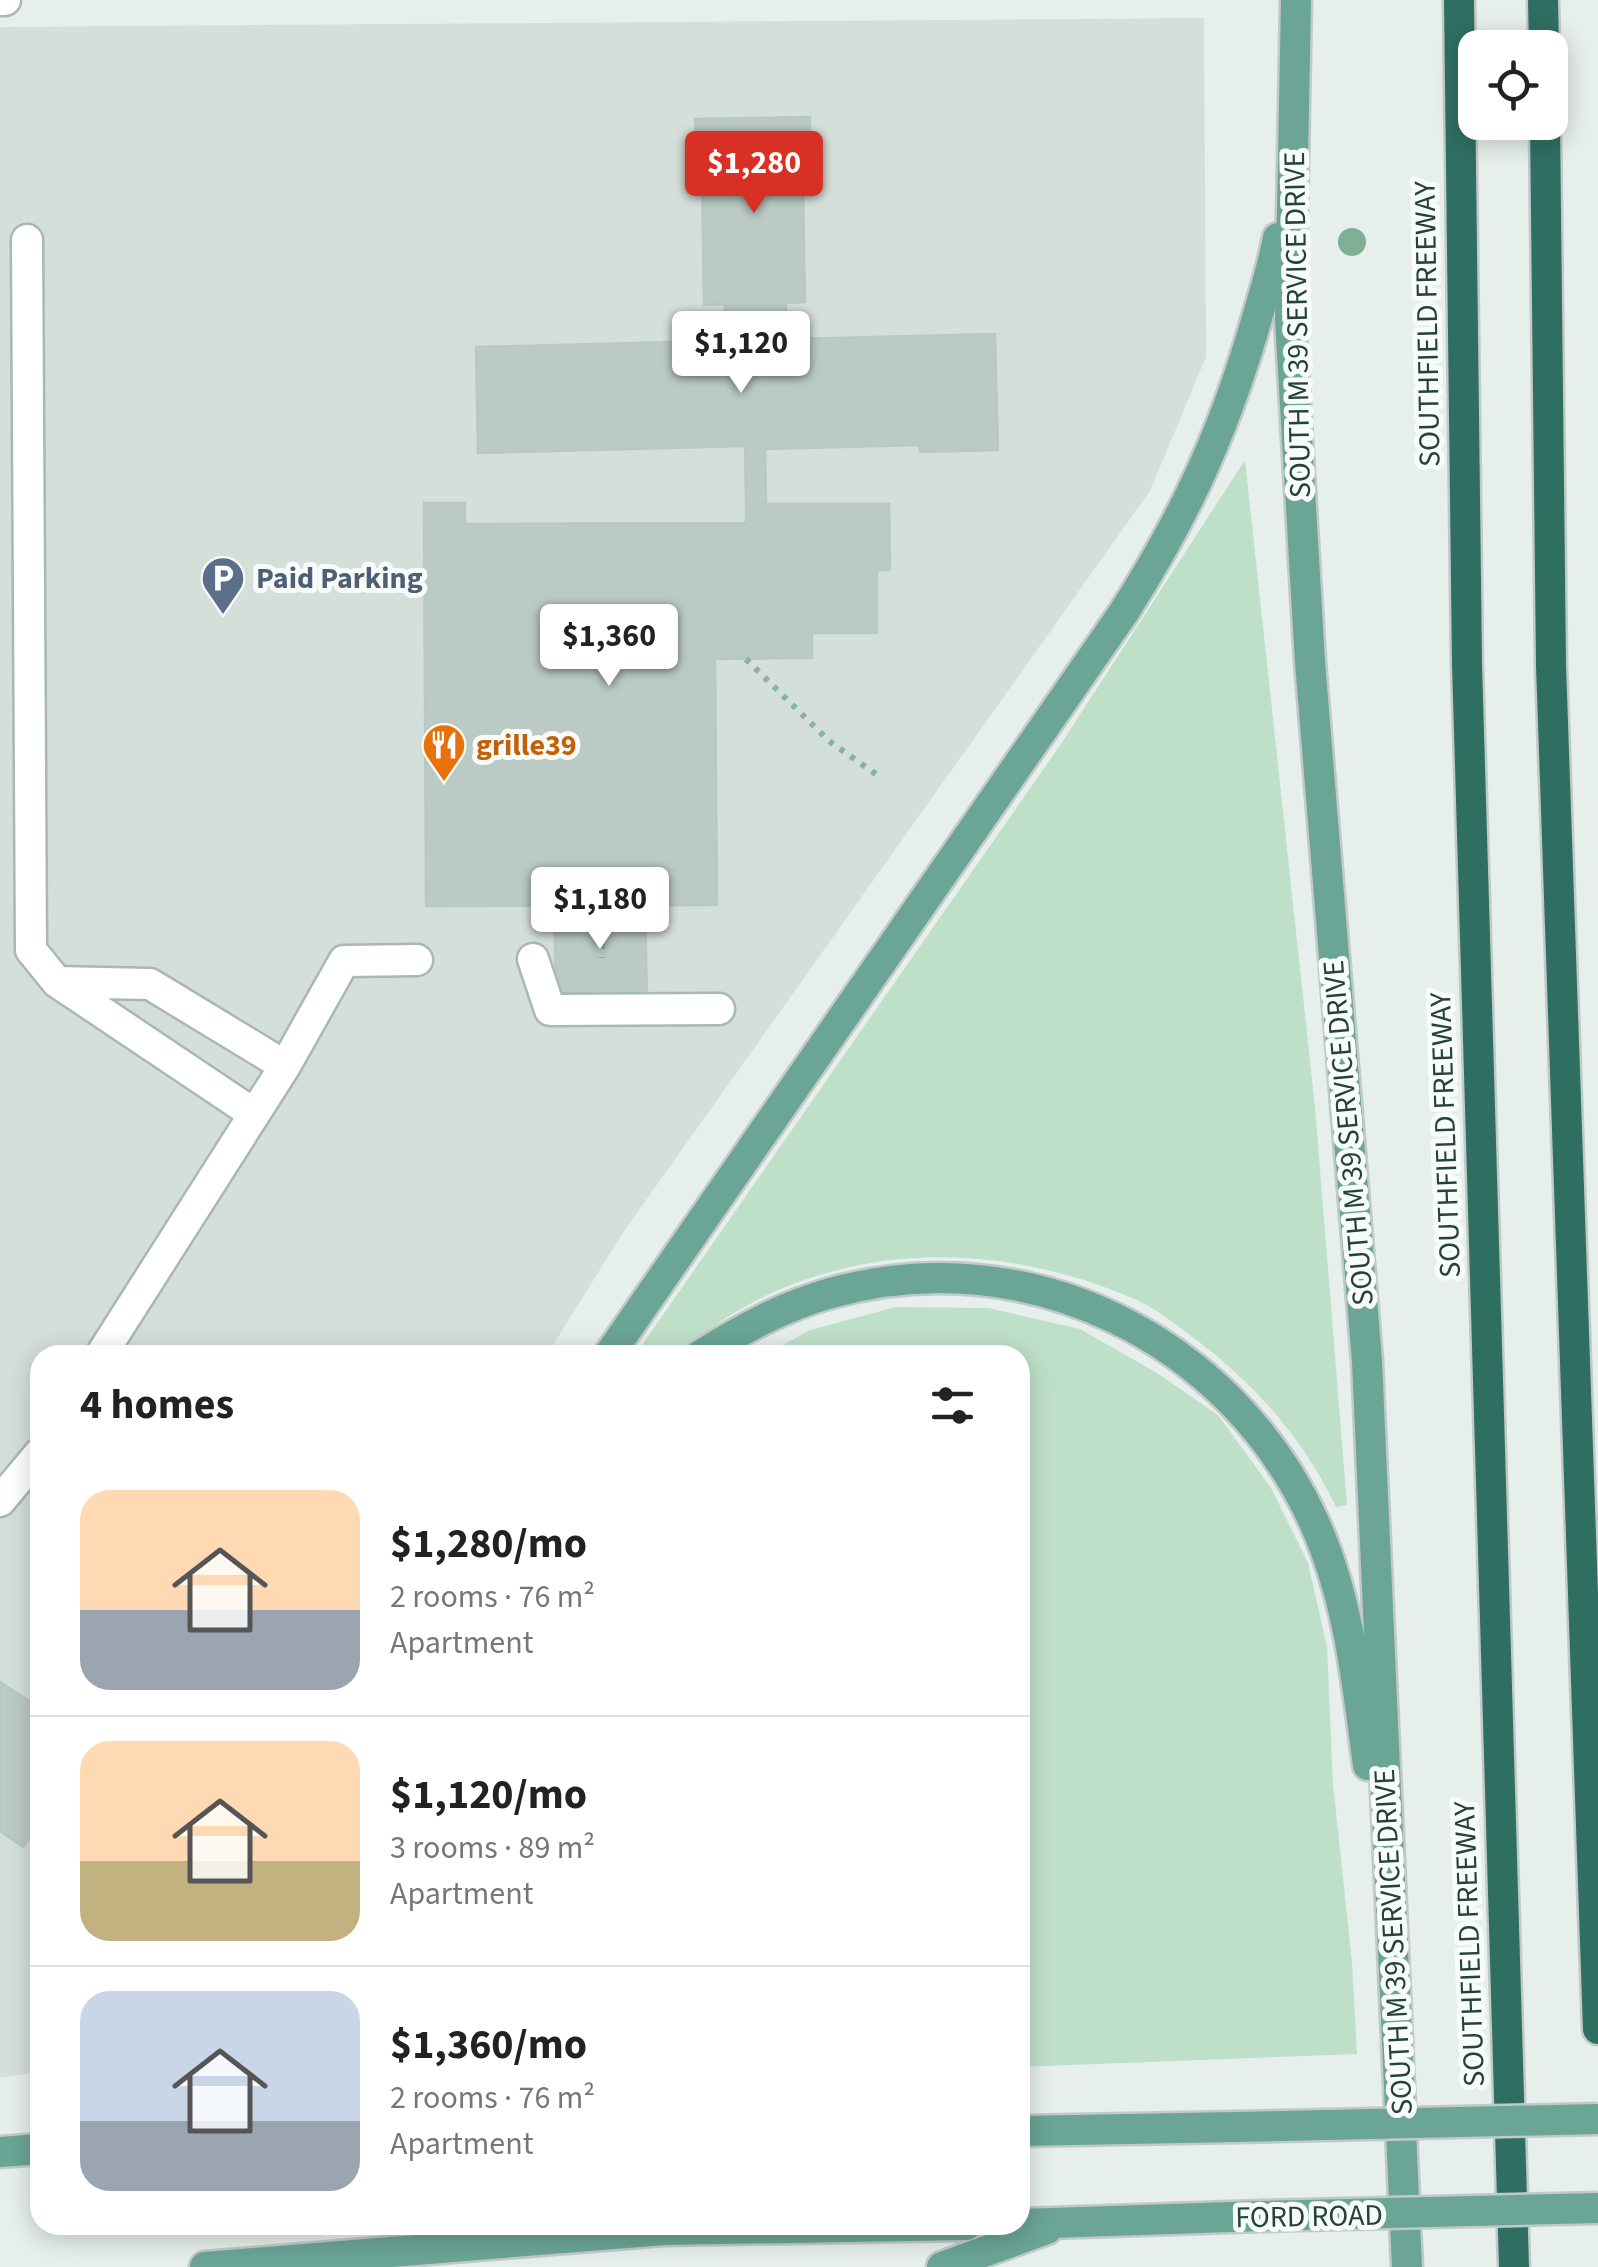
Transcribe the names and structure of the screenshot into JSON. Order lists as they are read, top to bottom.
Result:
{
  "streets": {
    "highway": ["SOUTHFIELD FREEWAY"],
    "main road": ["SOUTH M 39 SERVICE DRIVE", "FORD ROAD"]
  },
  "places": {
    "parking": ["Paid Parking"],
    "restaurant": ["grille39"]
  },
  "page": {
    "price": [
      "$1,280",
      "$1,120",
      "$1,360",
      "$1,180"
    ],
    "heading": "4 homes",
    "list": [
      {
        "name": "$1,280/mo",
        "note": "2 rooms · 76 m² · Apartment"
      },
      {
        "name": "$1,120/mo",
        "note": "3 rooms · 89 m² · Apartment"
      },
      {
        "name": "$1,360/mo",
        "note": "2 rooms · 76 m² · Apartment"
      }
    ]
  }
}
